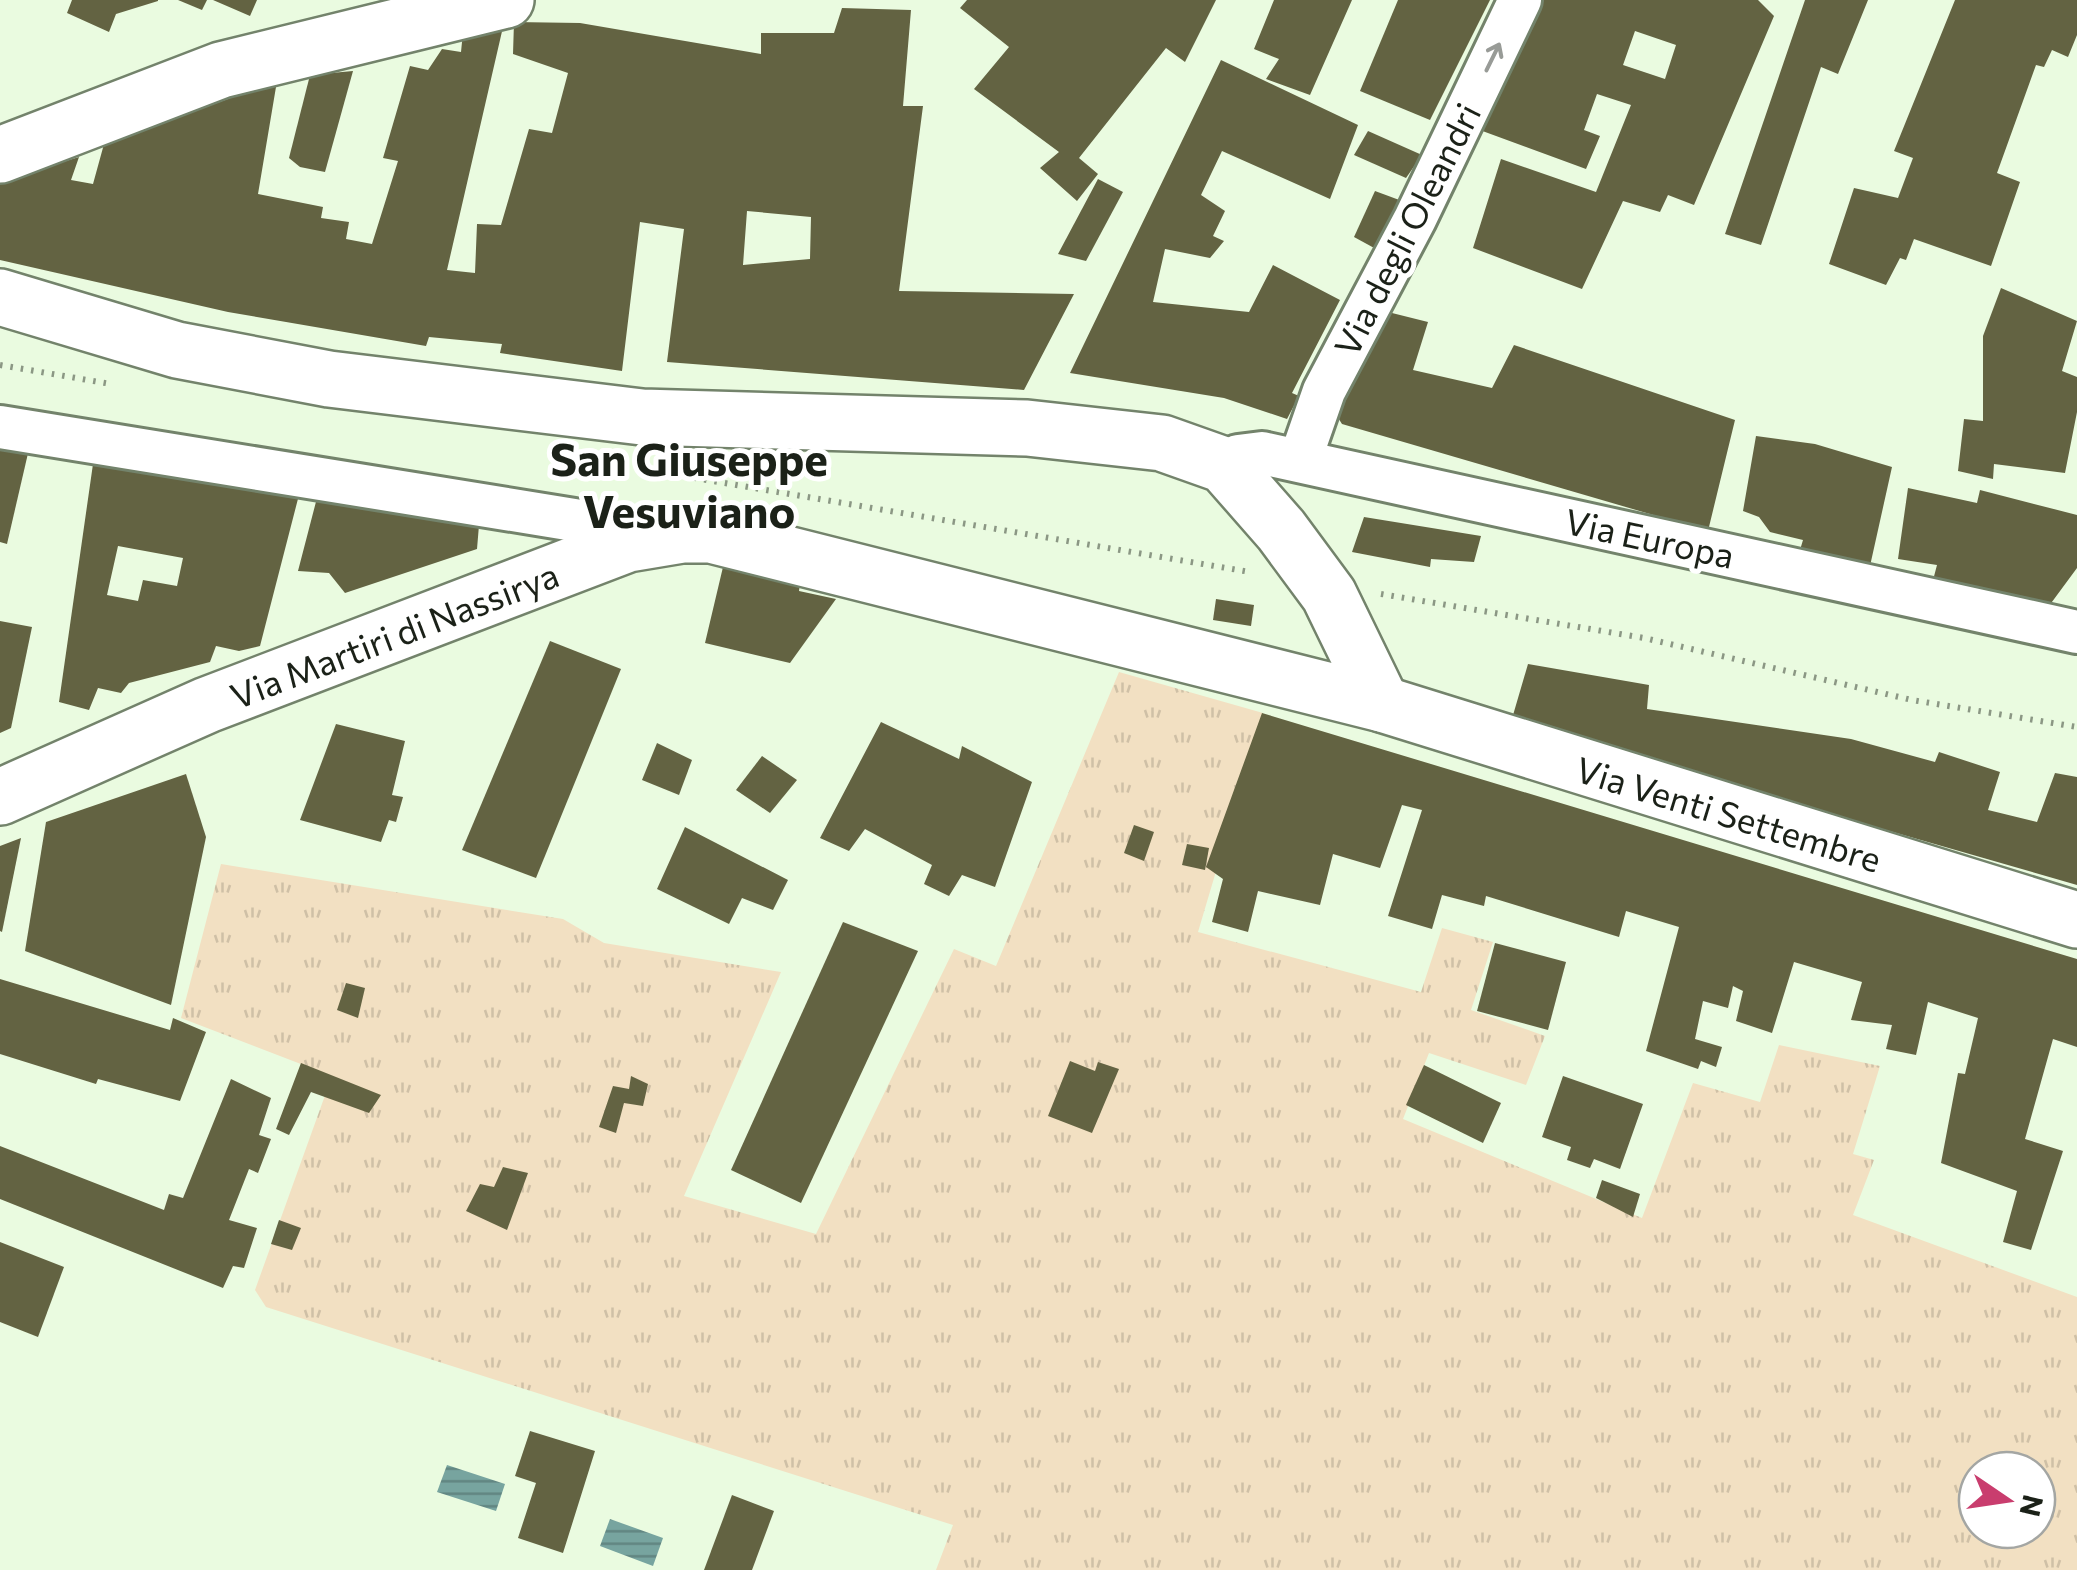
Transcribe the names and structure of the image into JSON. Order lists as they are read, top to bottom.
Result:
{
  "streets": {
    "main road": ["Via Martiri di Nassirya", "Via Venti Settembre"],
    "street": ["Via degli Oleandri", "Via Europa"]
  },
  "crossings": [
    ["Via degli Oleandri", "Via Europa"],
    ["Via Martiri di Nassirya", "Via Venti Settembre"]
  ],
  "one_way": ["Via degli Oleandri"],
  "districts": ["San Giuseppe Vesuviano"],
  "north": "right"
}
